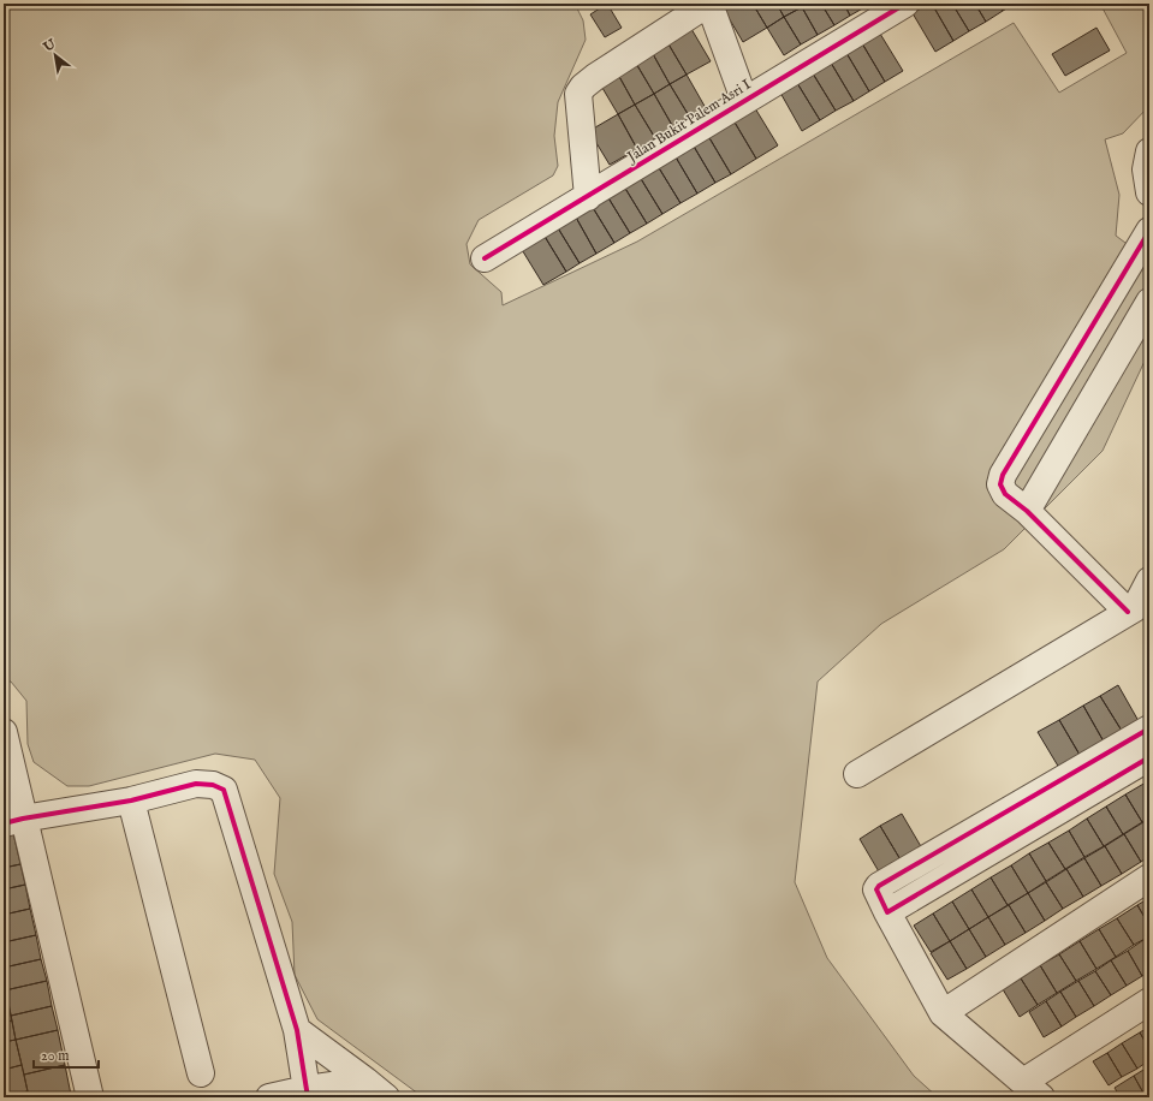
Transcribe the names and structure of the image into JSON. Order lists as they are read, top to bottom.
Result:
{
  "streets": {
    "street": ["Jalan Bukit Palem Asri I"]
  },
  "scale_bar": "20 m",
  "north": "top left"
}
